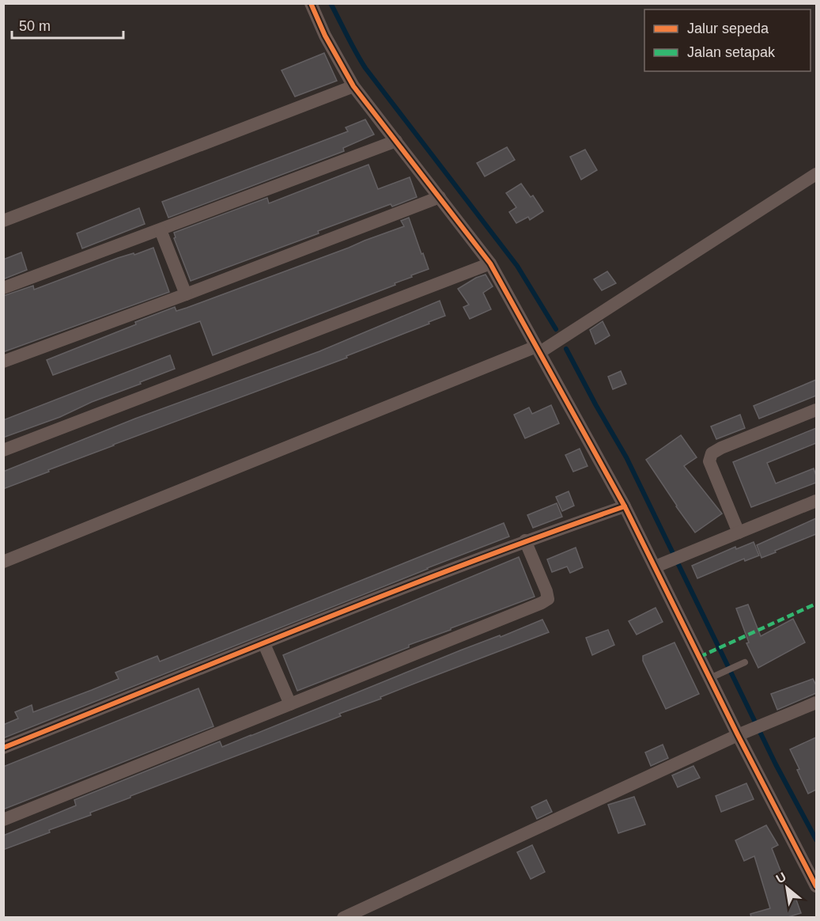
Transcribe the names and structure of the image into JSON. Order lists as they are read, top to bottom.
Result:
{
  "legend": ["Jalur sepeda", "Jalan setapak"],
  "scale_bar": "50 m",
  "north": "top left"
}
